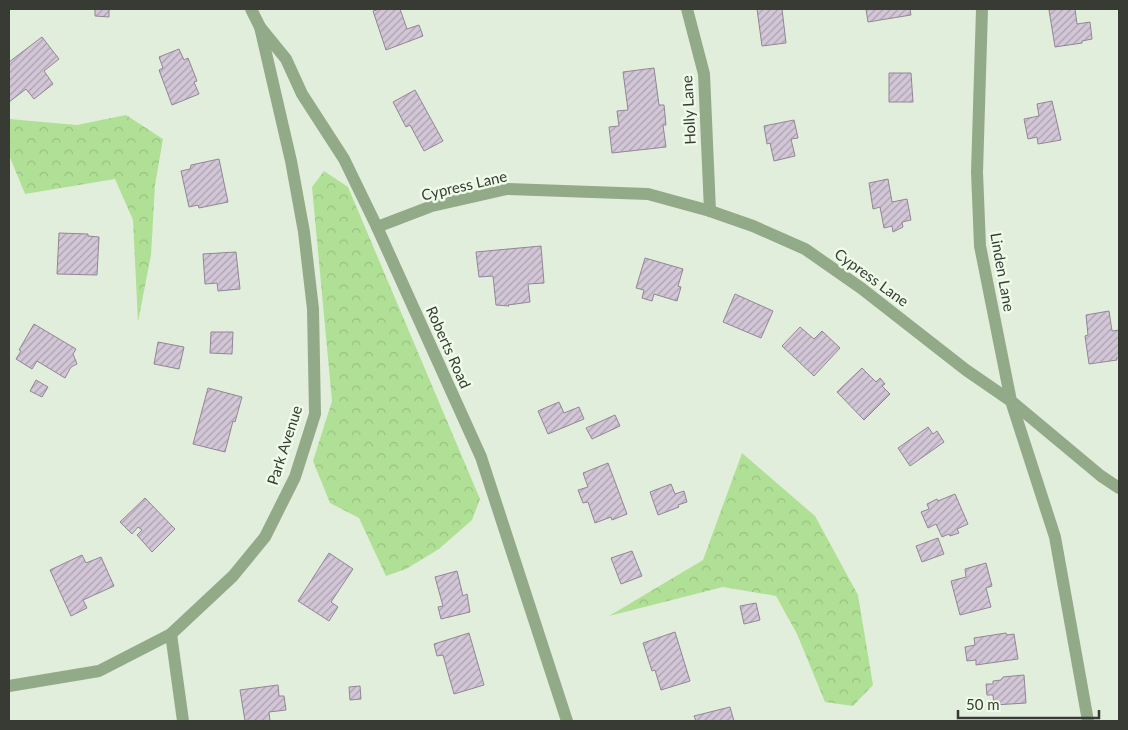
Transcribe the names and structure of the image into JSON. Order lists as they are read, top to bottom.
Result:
{
  "streets": {
    "street": [
      "Holly Lane",
      "Cypress Lane",
      "Linden Lane",
      "Roberts Road",
      "Park Avenue"
    ]
  },
  "crossings": [
    ["Holly Lane", "Cypress Lane"],
    ["Cypress Lane", "Linden Lane"],
    ["Cypress Lane", "Roberts Road"],
    ["Roberts Road", "Park Avenue"]
  ],
  "scale_bar": "50 m"
}
